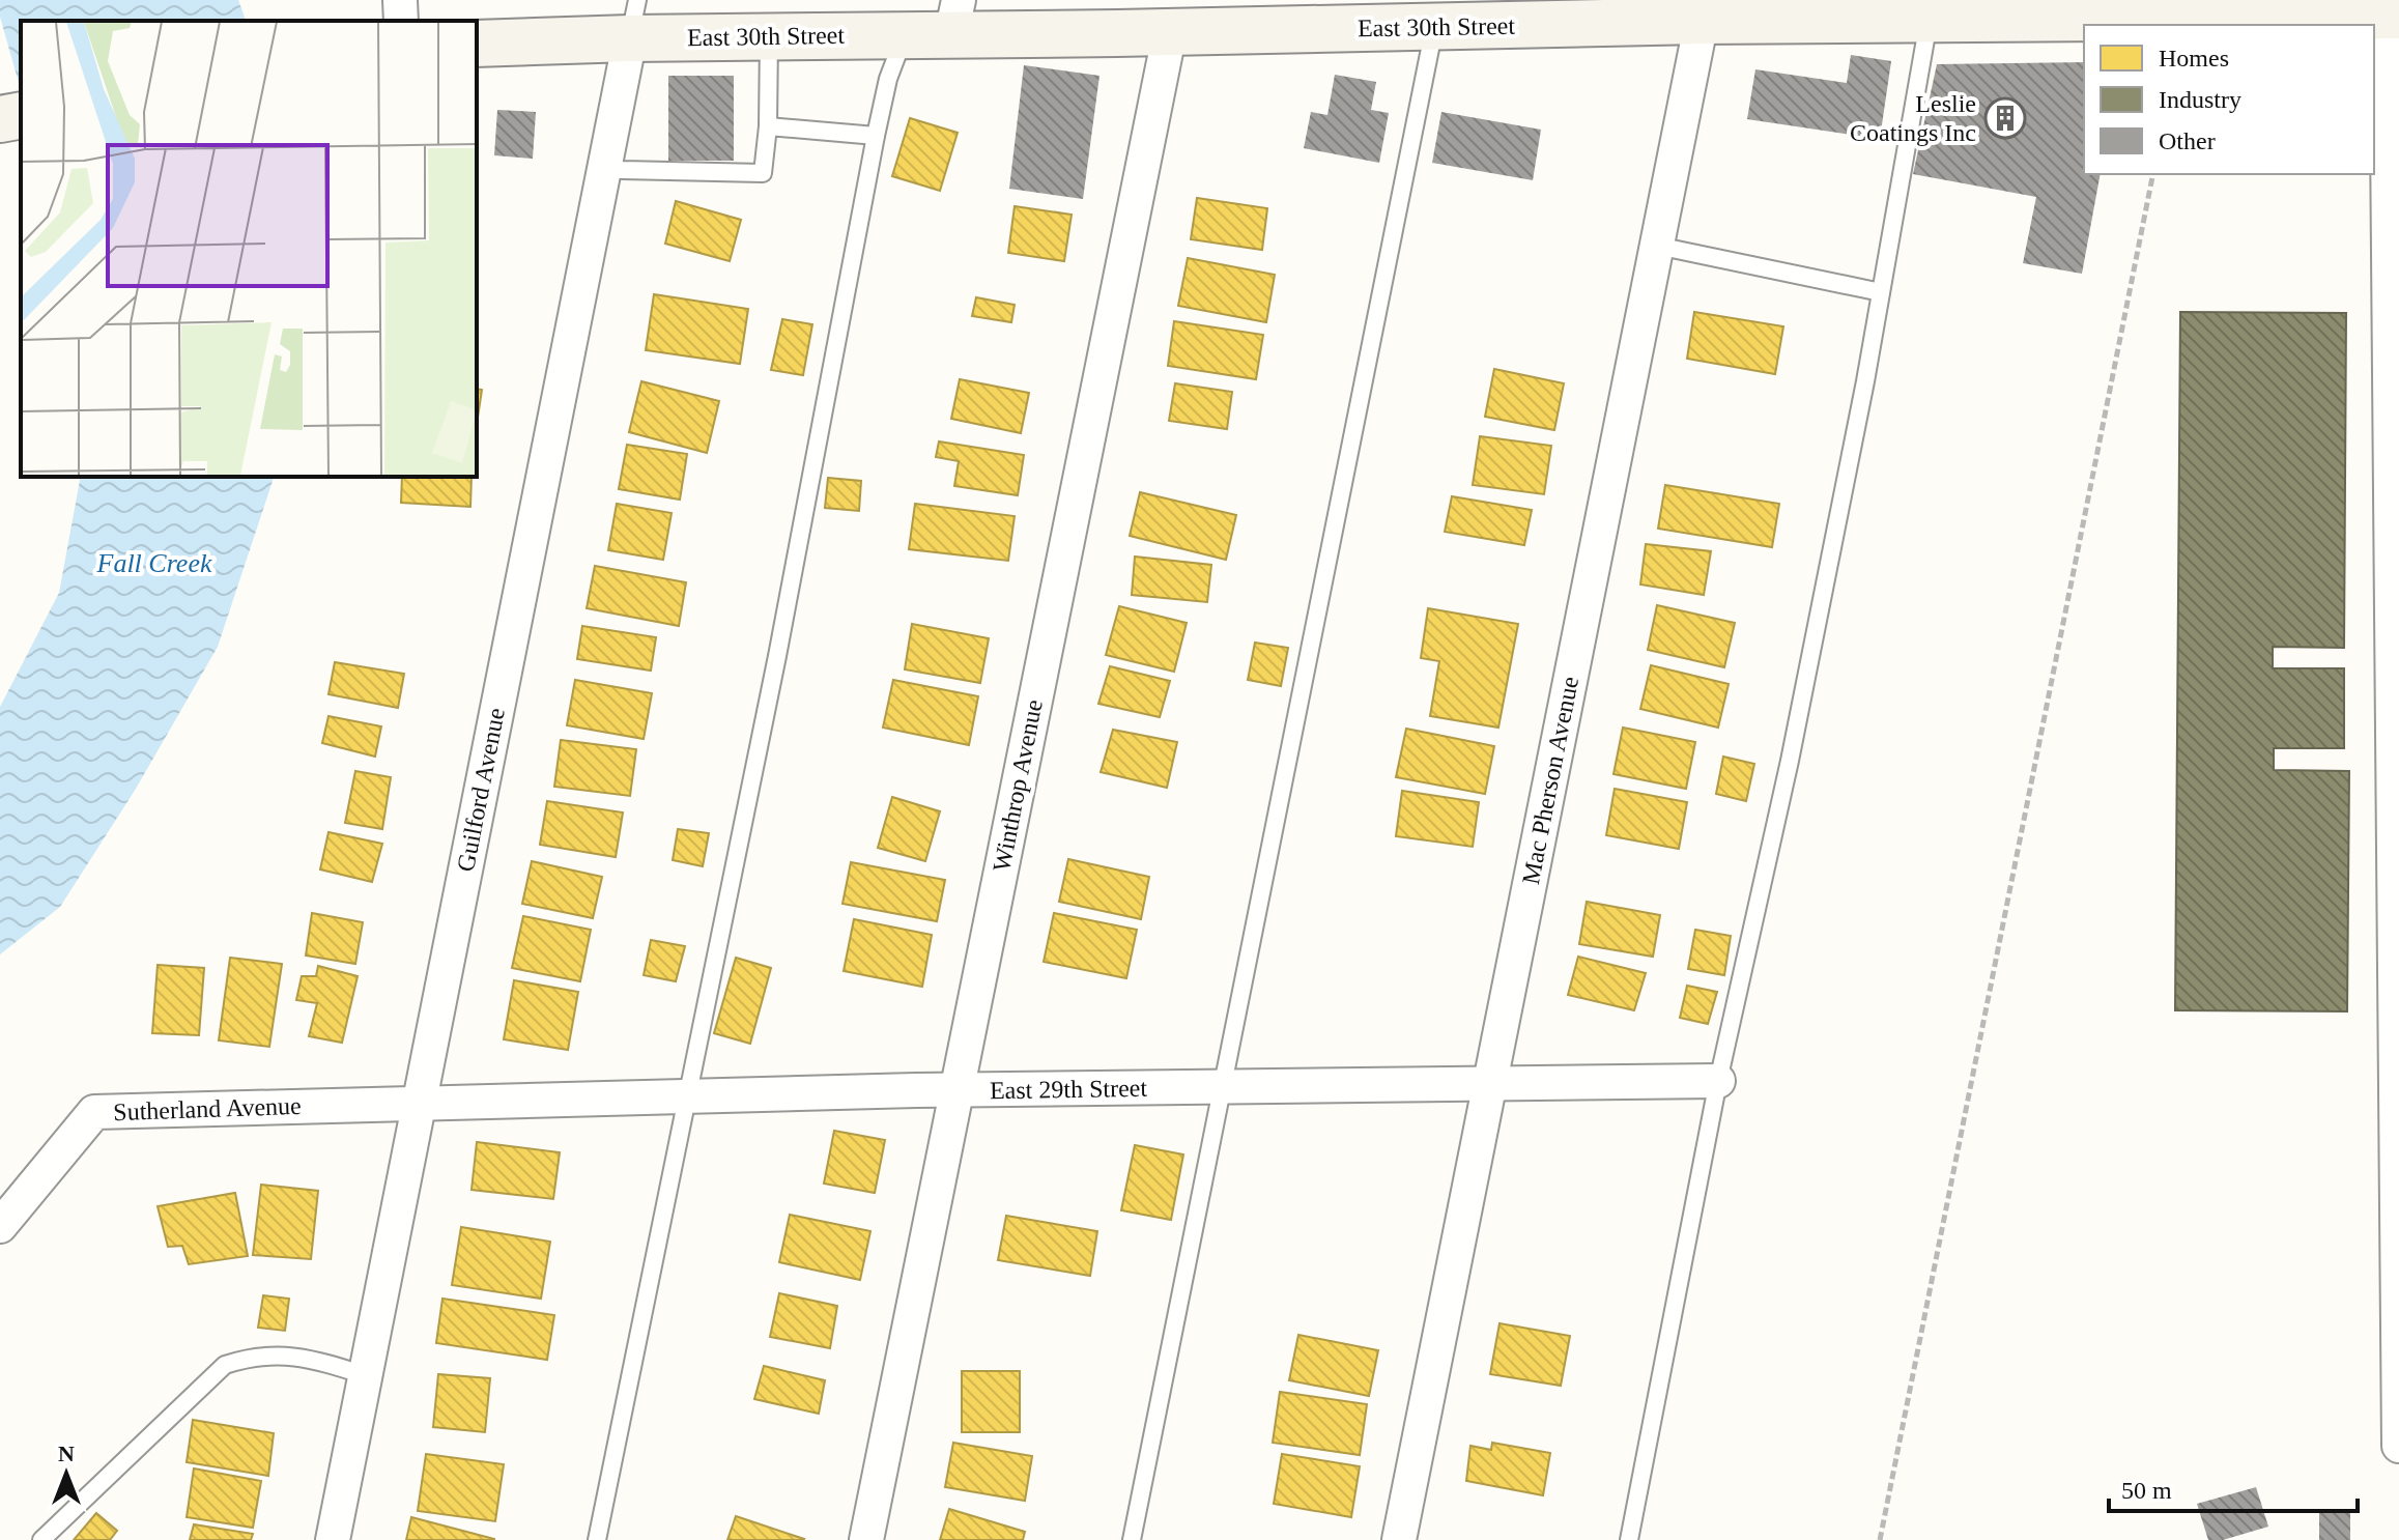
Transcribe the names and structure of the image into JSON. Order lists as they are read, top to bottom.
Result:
{
  "streets": {
    "main road": ["East 30th Street"],
    "street": [
      "Mac Pherson Avenue",
      "Winthrop Avenue",
      "Guilford Avenue",
      "East 29th Street",
      "Sutherland Avenue"
    ]
  },
  "crossings": [
    ["East 30th Street", "Mac Pherson Avenue"],
    ["East 30th Street", "Winthrop Avenue"],
    ["East 30th Street", "Guilford Avenue"],
    ["Mac Pherson Avenue", "East 29th Street"],
    ["Winthrop Avenue", "East 29th Street"],
    ["Guilford Avenue", "East 29th Street"],
    ["Guilford Avenue", "Sutherland Avenue"],
    ["East 29th Street", "Sutherland Avenue"]
  ],
  "water": ["Fall Creek"],
  "places": {
    "building": ["Leslie Coatings Inc"]
  },
  "legend": ["Homes", "Industry", "Other"],
  "scale_bar": "50 m",
  "north": "top"
}
